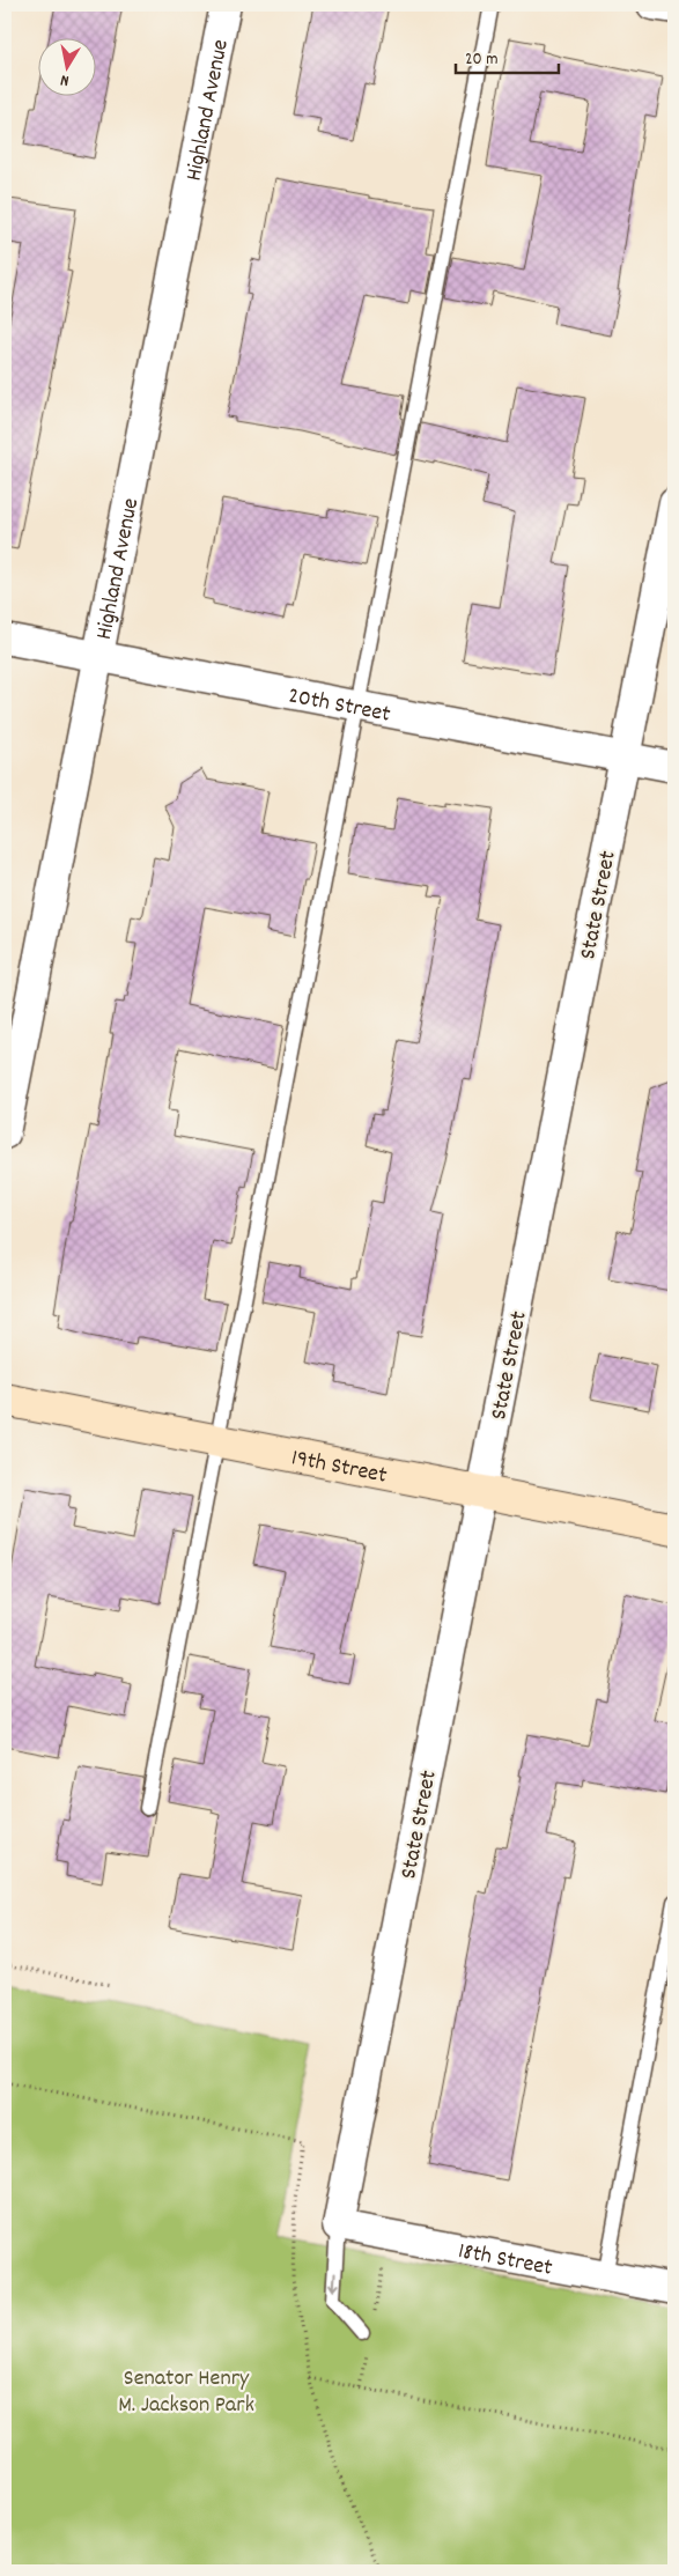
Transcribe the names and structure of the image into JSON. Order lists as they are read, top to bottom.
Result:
{
  "streets": {
    "street": [
      "Highland Avenue",
      "20th Street",
      "State Street",
      "19th Street",
      "18th Street"
    ]
  },
  "crossings": [
    ["Highland Avenue", "20th Street"],
    ["20th Street", "State Street"],
    ["State Street", "19th Street"],
    ["State Street", "18th Street"]
  ],
  "parks": ["Senator Henry M. Jackson Park"],
  "scale_bar": "20 m",
  "north": "bottom"
}
